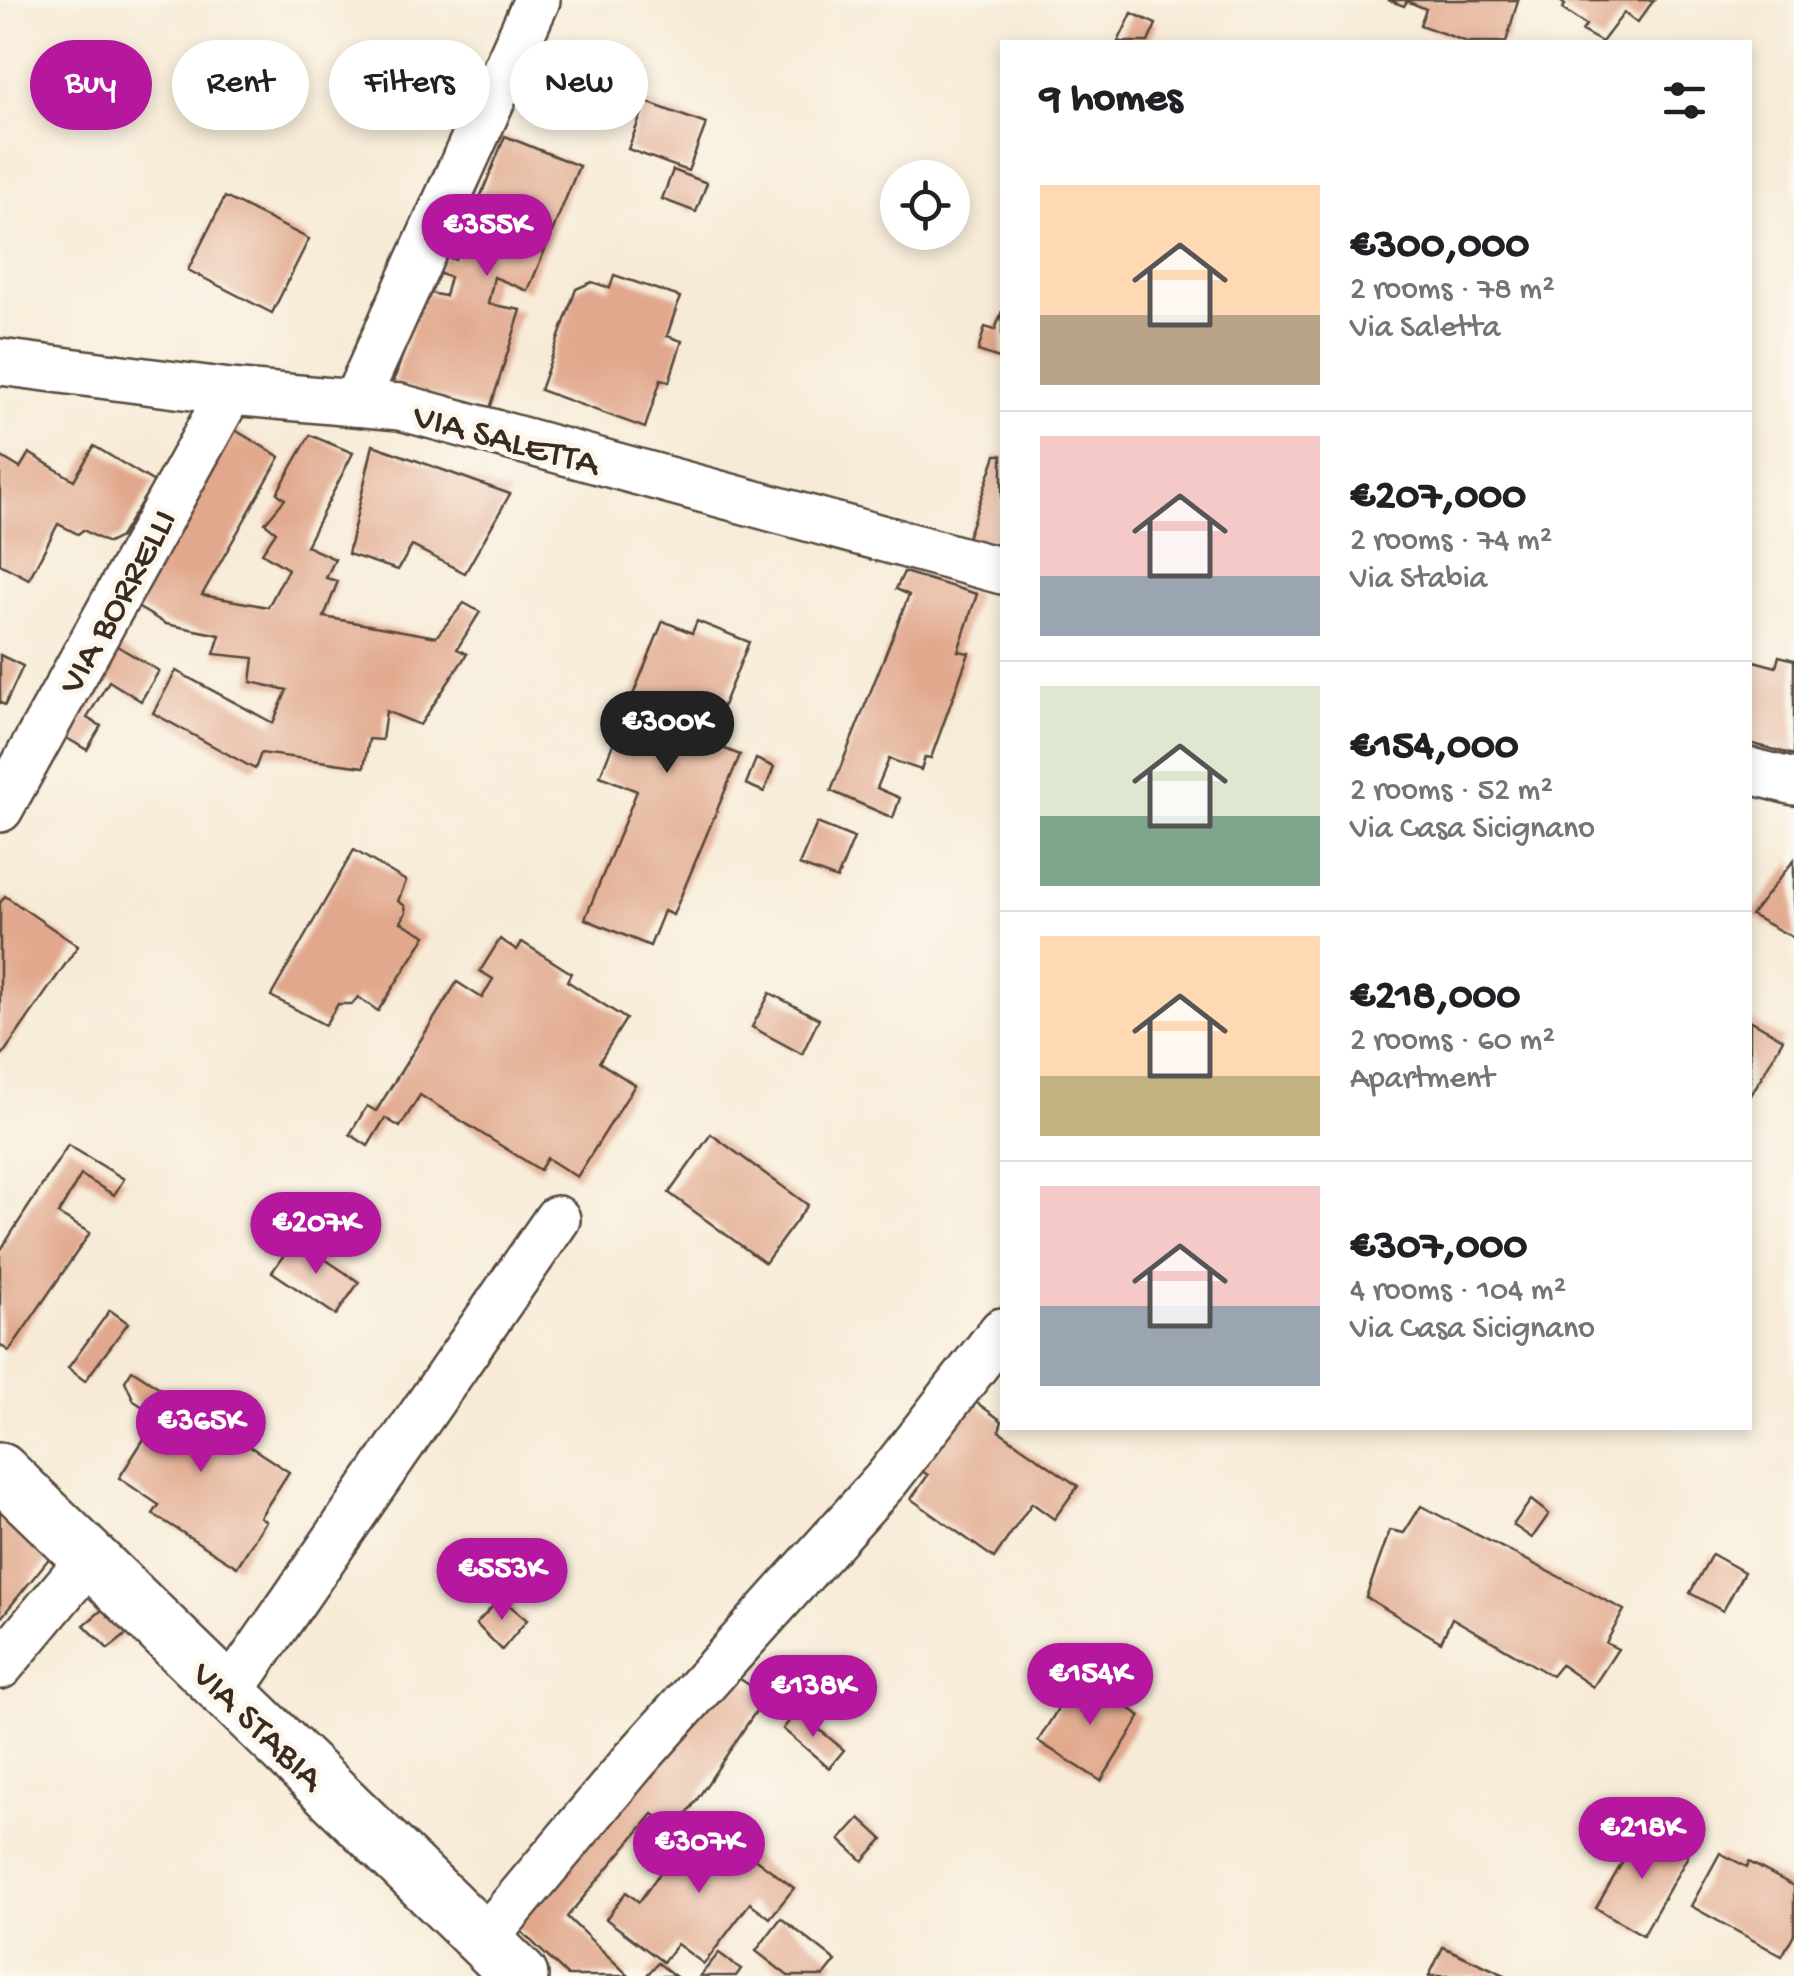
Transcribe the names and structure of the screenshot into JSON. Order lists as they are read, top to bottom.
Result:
{
  "streets": {
    "main road": ["VIA STABIA"],
    "street": ["VIA SALETTA", "VIA BORRELLI"]
  },
  "crossings": [
    ["VIA SALETTA", "VIA BORRELLI"]
  ],
  "page": {
    "chip": [
      "Buy",
      "Rent",
      "Filters",
      "New"
    ],
    "heading": "9 homes",
    "list": [
      {
        "name": "€300,000",
        "note": "2 rooms · 78 m² · Via Saletta"
      },
      {
        "name": "€207,000",
        "note": "2 rooms · 74 m² · Via Stabia"
      },
      {
        "name": "€154,000",
        "note": "2 rooms · 52 m² · Via Casa Sicignano"
      },
      {
        "name": "€218,000",
        "note": "2 rooms · 60 m² · Apartment"
      },
      {
        "name": "€307,000",
        "note": "4 rooms · 104 m² · Via Casa Sicignano"
      }
    ],
    "price": [
      "€355K",
      "€300K",
      "€207K",
      "€365K",
      "€553K",
      "€154K",
      "€138K",
      "€218K",
      "€307K"
    ]
  }
}
